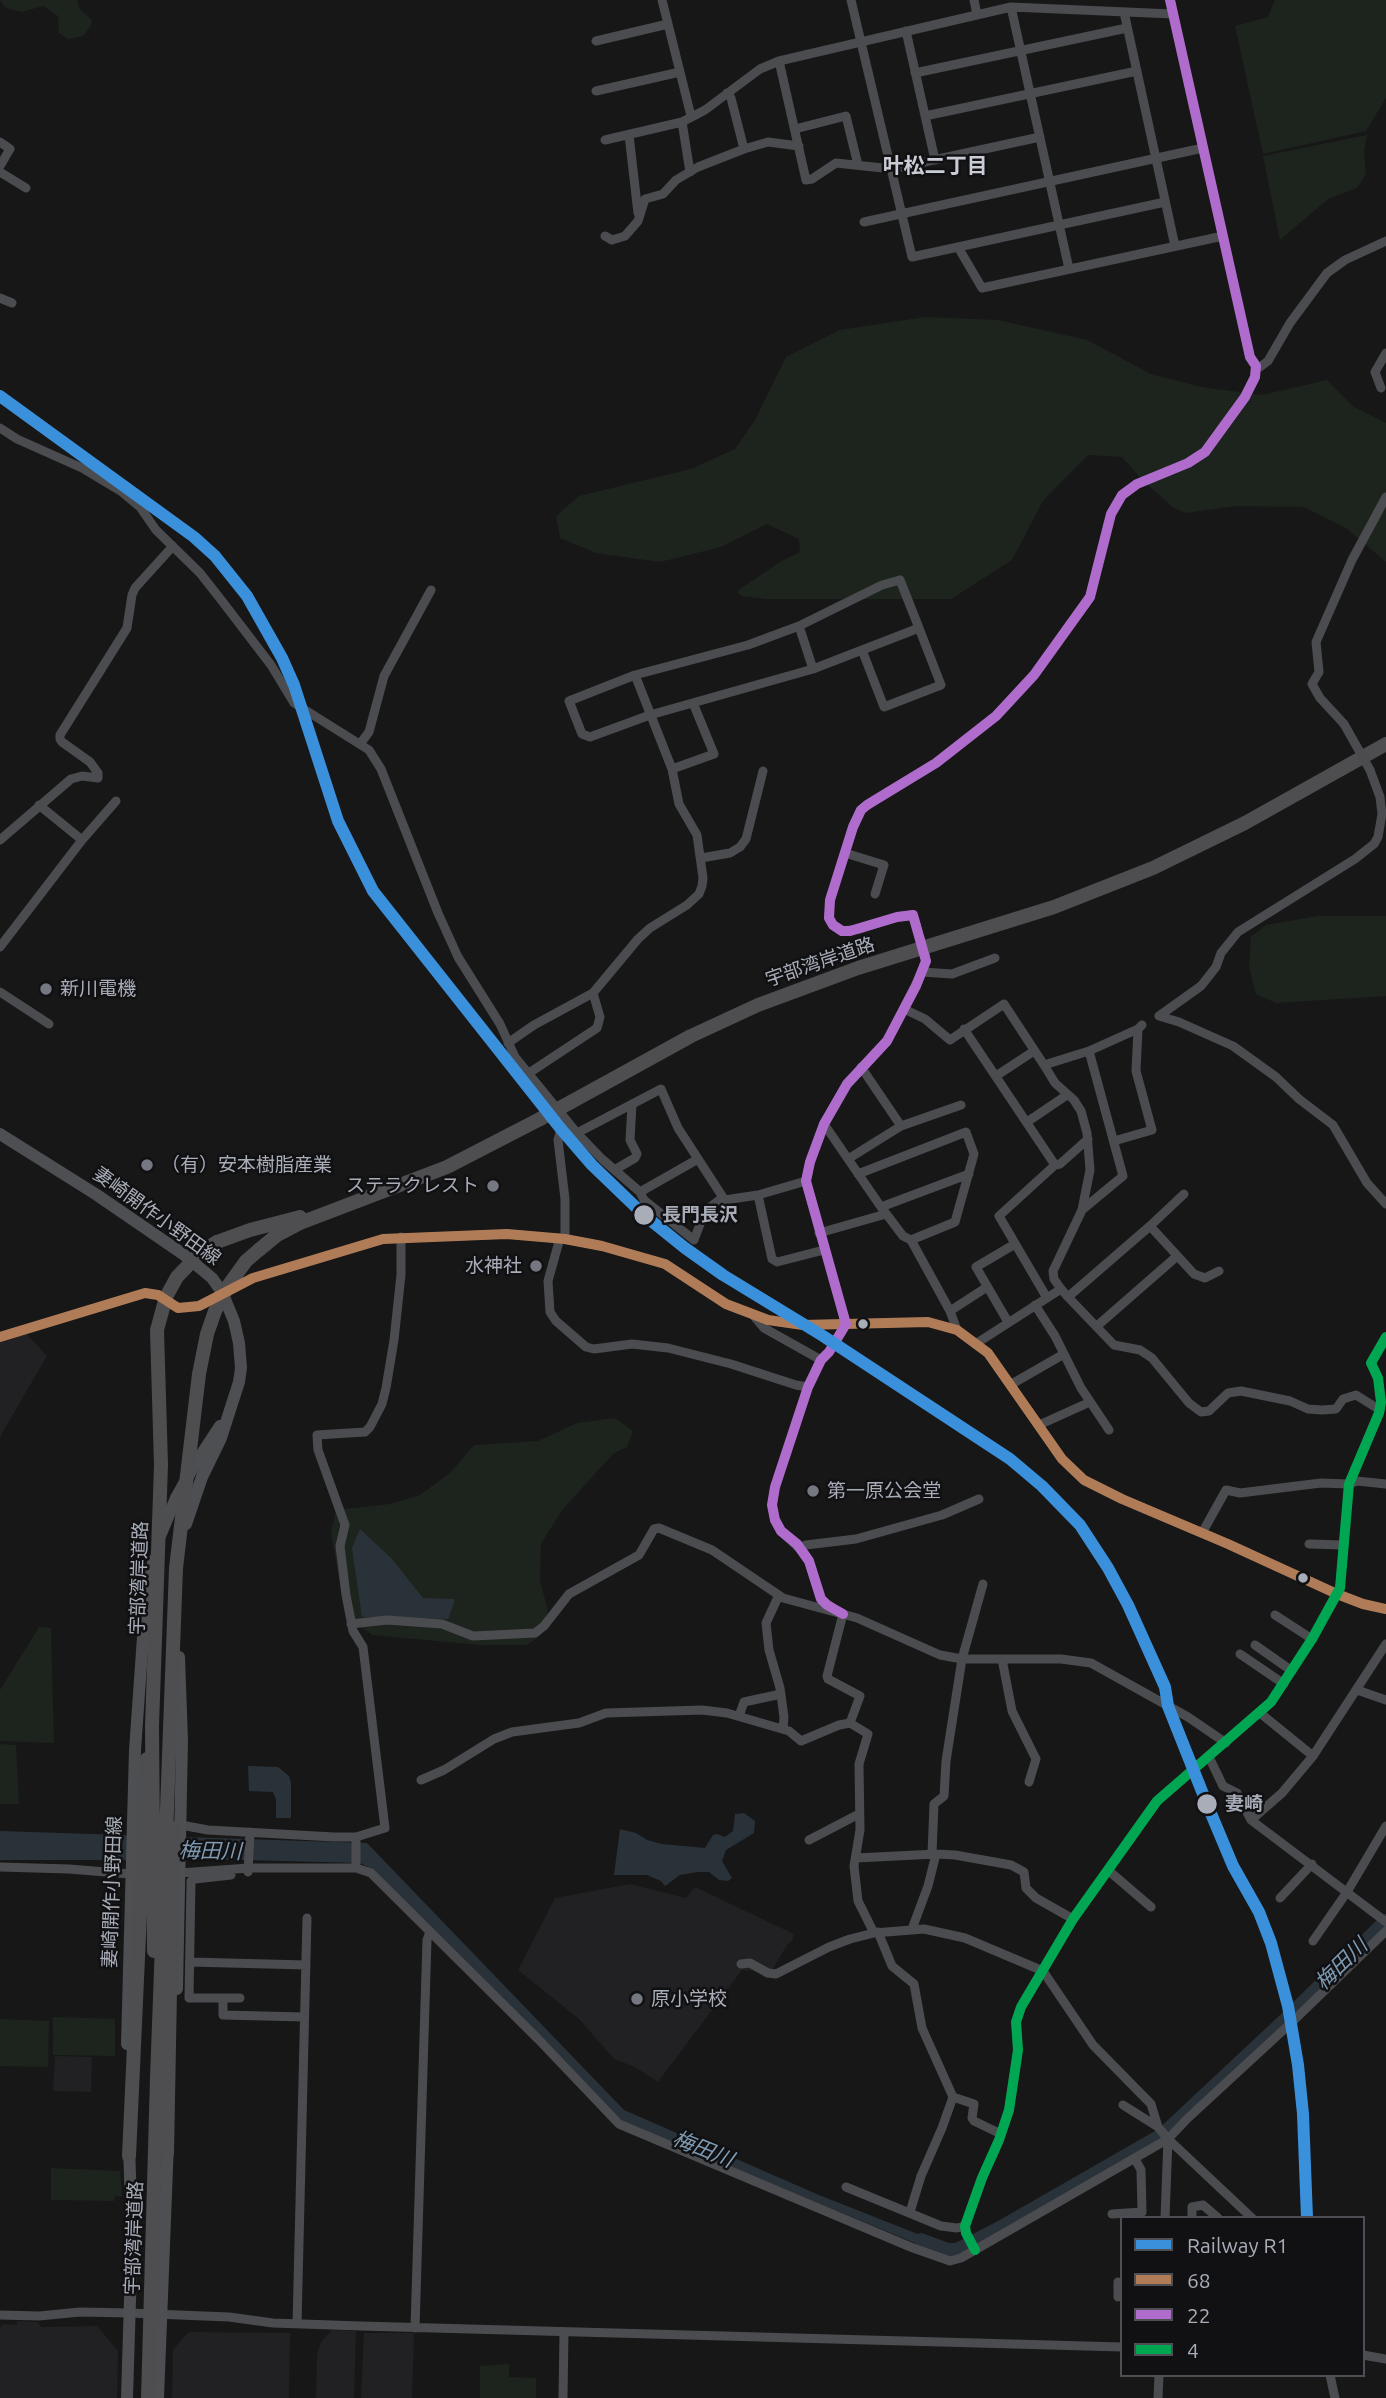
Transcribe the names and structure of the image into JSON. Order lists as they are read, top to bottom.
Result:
{
  "streets": {
    "highway": ["宇部湾岸道路"],
    "main road": ["妻崎開作小野田線"]
  },
  "districts": ["叶松二丁目"],
  "water": ["梅田川"],
  "places": [
    "新川電機",
    "（有）安本樹脂産業",
    "ステラクレスト",
    "長門長沢",
    "水神社",
    "第一原公会堂",
    "妻崎",
    "原小学校"
  ],
  "lines": [
    "transit line 22",
    "rail line R1",
    "transit line 68",
    "transit line 4"
  ],
  "legend": [
    "Railway R1",
    "68",
    "22",
    "4"
  ]
}
